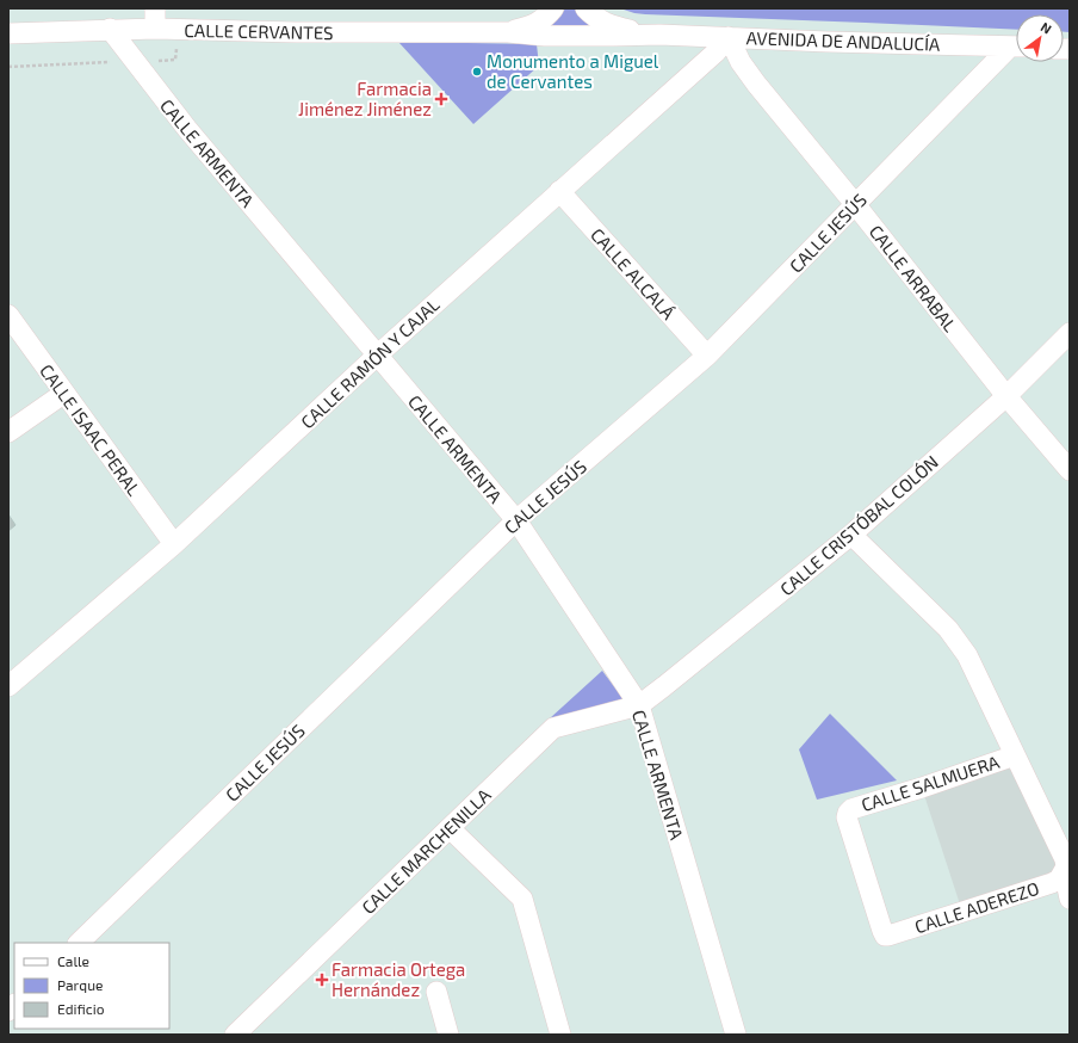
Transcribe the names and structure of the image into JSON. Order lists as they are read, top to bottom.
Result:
{
  "streets": {
    "street": [
      "CALLE CERVANTES",
      "AVENIDA DE ANDALUCÍA",
      "CALLE ARMENTA",
      "CALLE JESÚS",
      "CALLE ALCALÁ",
      "CALLE ARRABAL",
      "CALLE RAMÓN Y CAJAL",
      "CALLE ISAAC PERAL",
      "CALLE CRISTÓBAL COLÓN",
      "CALLE SALMUERA",
      "CALLE MARCHENILLA",
      "CALLE ADEREZO"
    ]
  },
  "crossings": [
    ["CALLE CERVANTES", "AVENIDA DE ANDALUCÍA"],
    ["CALLE CERVANTES", "CALLE ARMENTA"],
    ["AVENIDA DE ANDALUCÍA", "CALLE ARRABAL"],
    ["AVENIDA DE ANDALUCÍA", "CALLE RAMÓN Y CAJAL"],
    ["CALLE ARMENTA", "CALLE JESÚS"],
    ["CALLE ARMENTA", "CALLE RAMÓN Y CAJAL"],
    ["CALLE ARMENTA", "CALLE CRISTÓBAL COLÓN"],
    ["CALLE ARMENTA", "CALLE MARCHENILLA"],
    ["CALLE JESÚS", "CALLE ALCALÁ"],
    ["CALLE JESÚS", "CALLE ARRABAL"],
    ["CALLE ALCALÁ", "CALLE RAMÓN Y CAJAL"],
    ["CALLE ARRABAL", "CALLE RAMÓN Y CAJAL"],
    ["CALLE ARRABAL", "CALLE CRISTÓBAL COLÓN"],
    ["CALLE RAMÓN Y CAJAL", "CALLE ISAAC PERAL"],
    ["CALLE CRISTÓBAL COLÓN", "CALLE MARCHENILLA"],
    ["CALLE SALMUERA", "CALLE ADEREZO"]
  ],
  "places": {
    "other": ["Monumento a Miguel de Cervantes"],
    "health": ["Farmacia Jiménez Jiménez", "Farmacia Ortega Hernández"]
  },
  "legend": ["Calle", "Parque", "Edificio"],
  "north": "top right"
}
